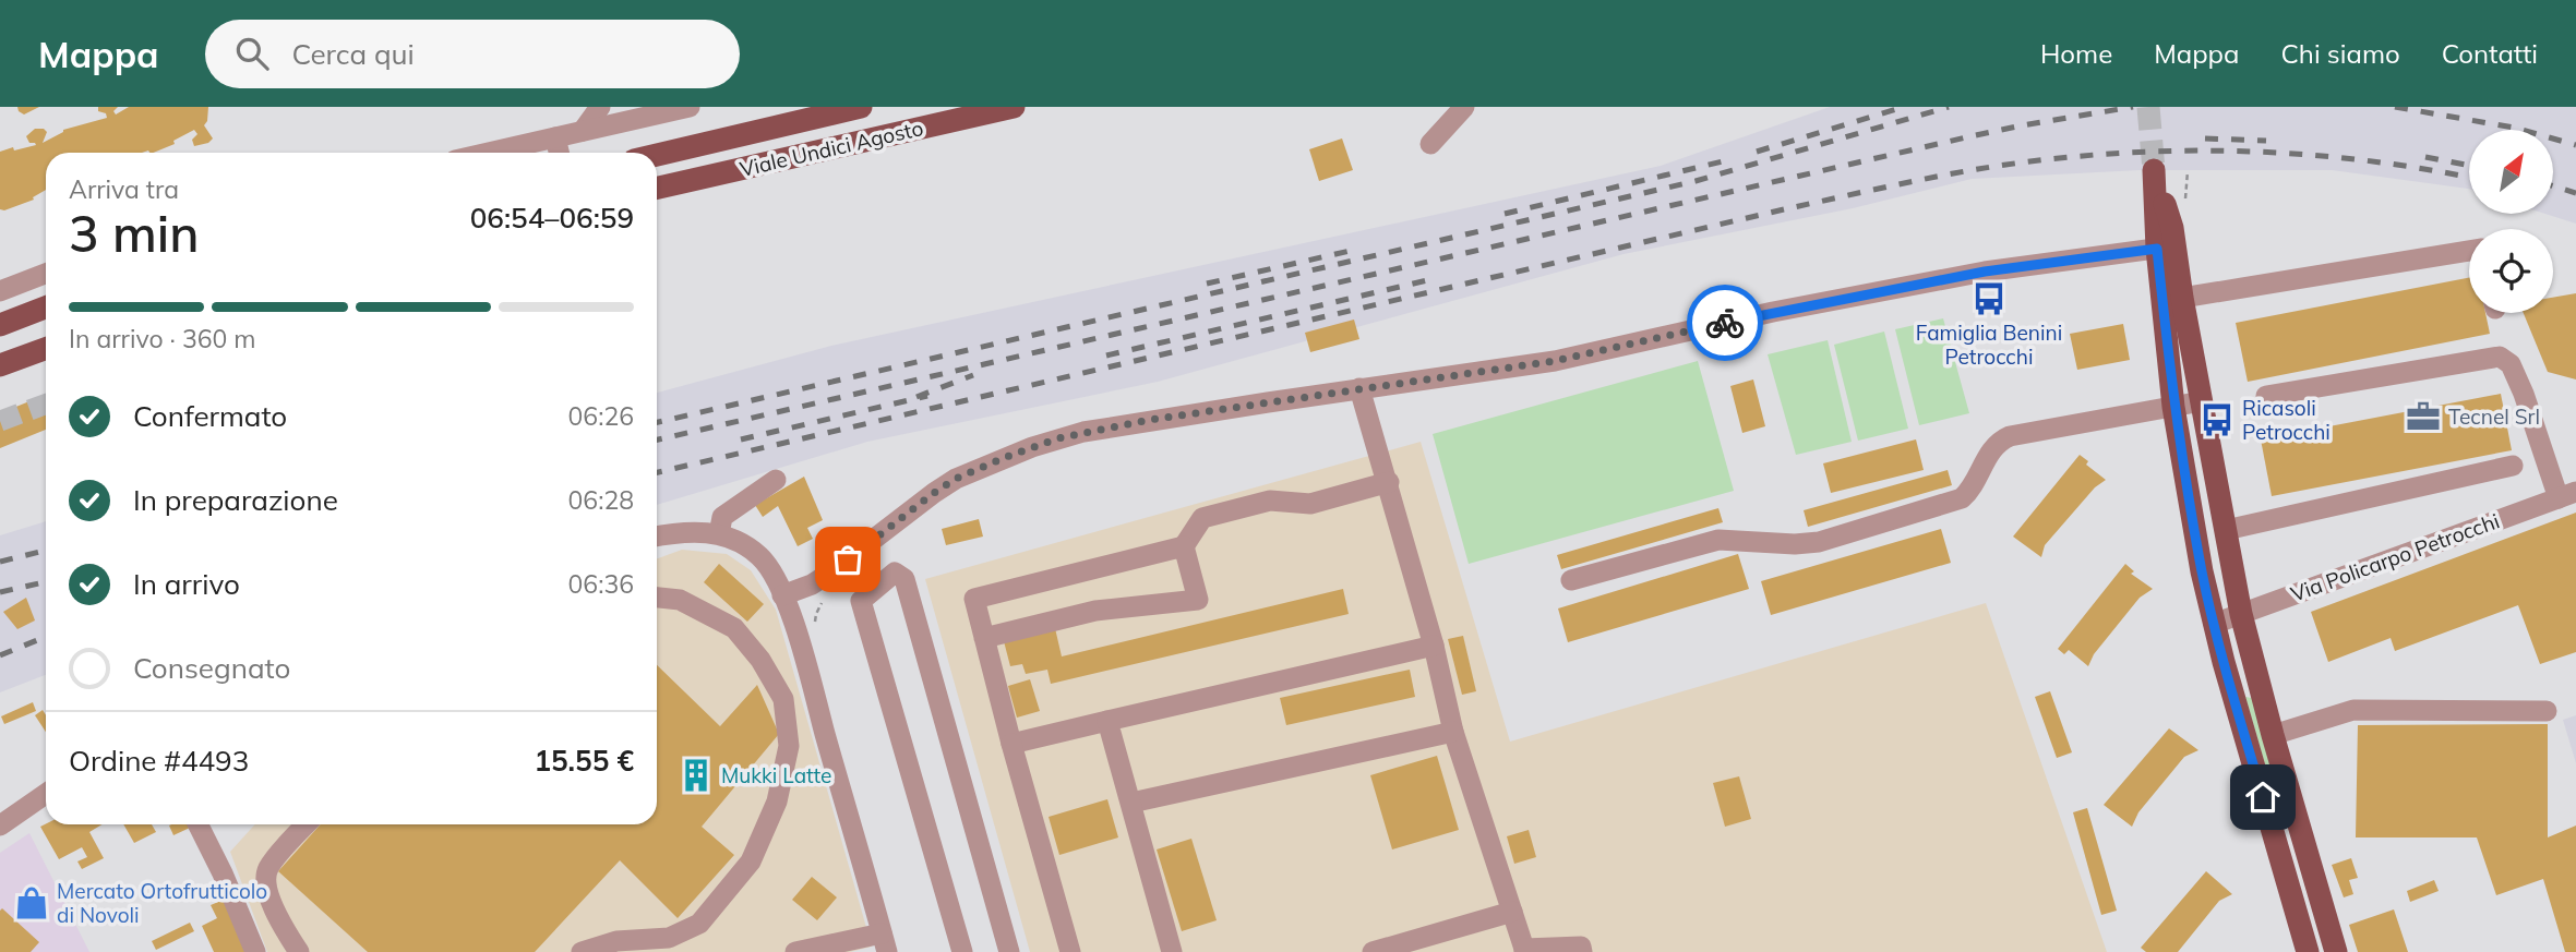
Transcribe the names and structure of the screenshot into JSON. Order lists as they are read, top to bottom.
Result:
{
  "streets": {
    "main road": ["Viale Undici Agosto"],
    "street": ["Via Policarpo Petrocchi"]
  },
  "places": {
    "bus stop": ["Famiglia Benini Petrocchi", "Ricasoli Petrocchi"],
    "office": ["Tecnel Srl"],
    "building": ["Mukki Latte"],
    "shop": ["Mercato Ortofrutticolo di Novoli"]
  },
  "north": "top right",
  "page": {
    "header": "Mappa",
    "search": "Cerca qui",
    "nav": [
      "Home",
      "Mappa",
      "Chi siamo",
      "Contatti"
    ],
    "heading": ["3 min", "Arriva tra", "06:54–06:59"],
    "panel": ["Ordine #4493", "15.55 €"],
    "bar": "In arrivo · 360 m",
    "list": [
      ["Confermato", "06:26"],
      ["In preparazione", "06:28"],
      ["In arrivo", "06:36"],
      "Consegnato"
    ]
  }
}
